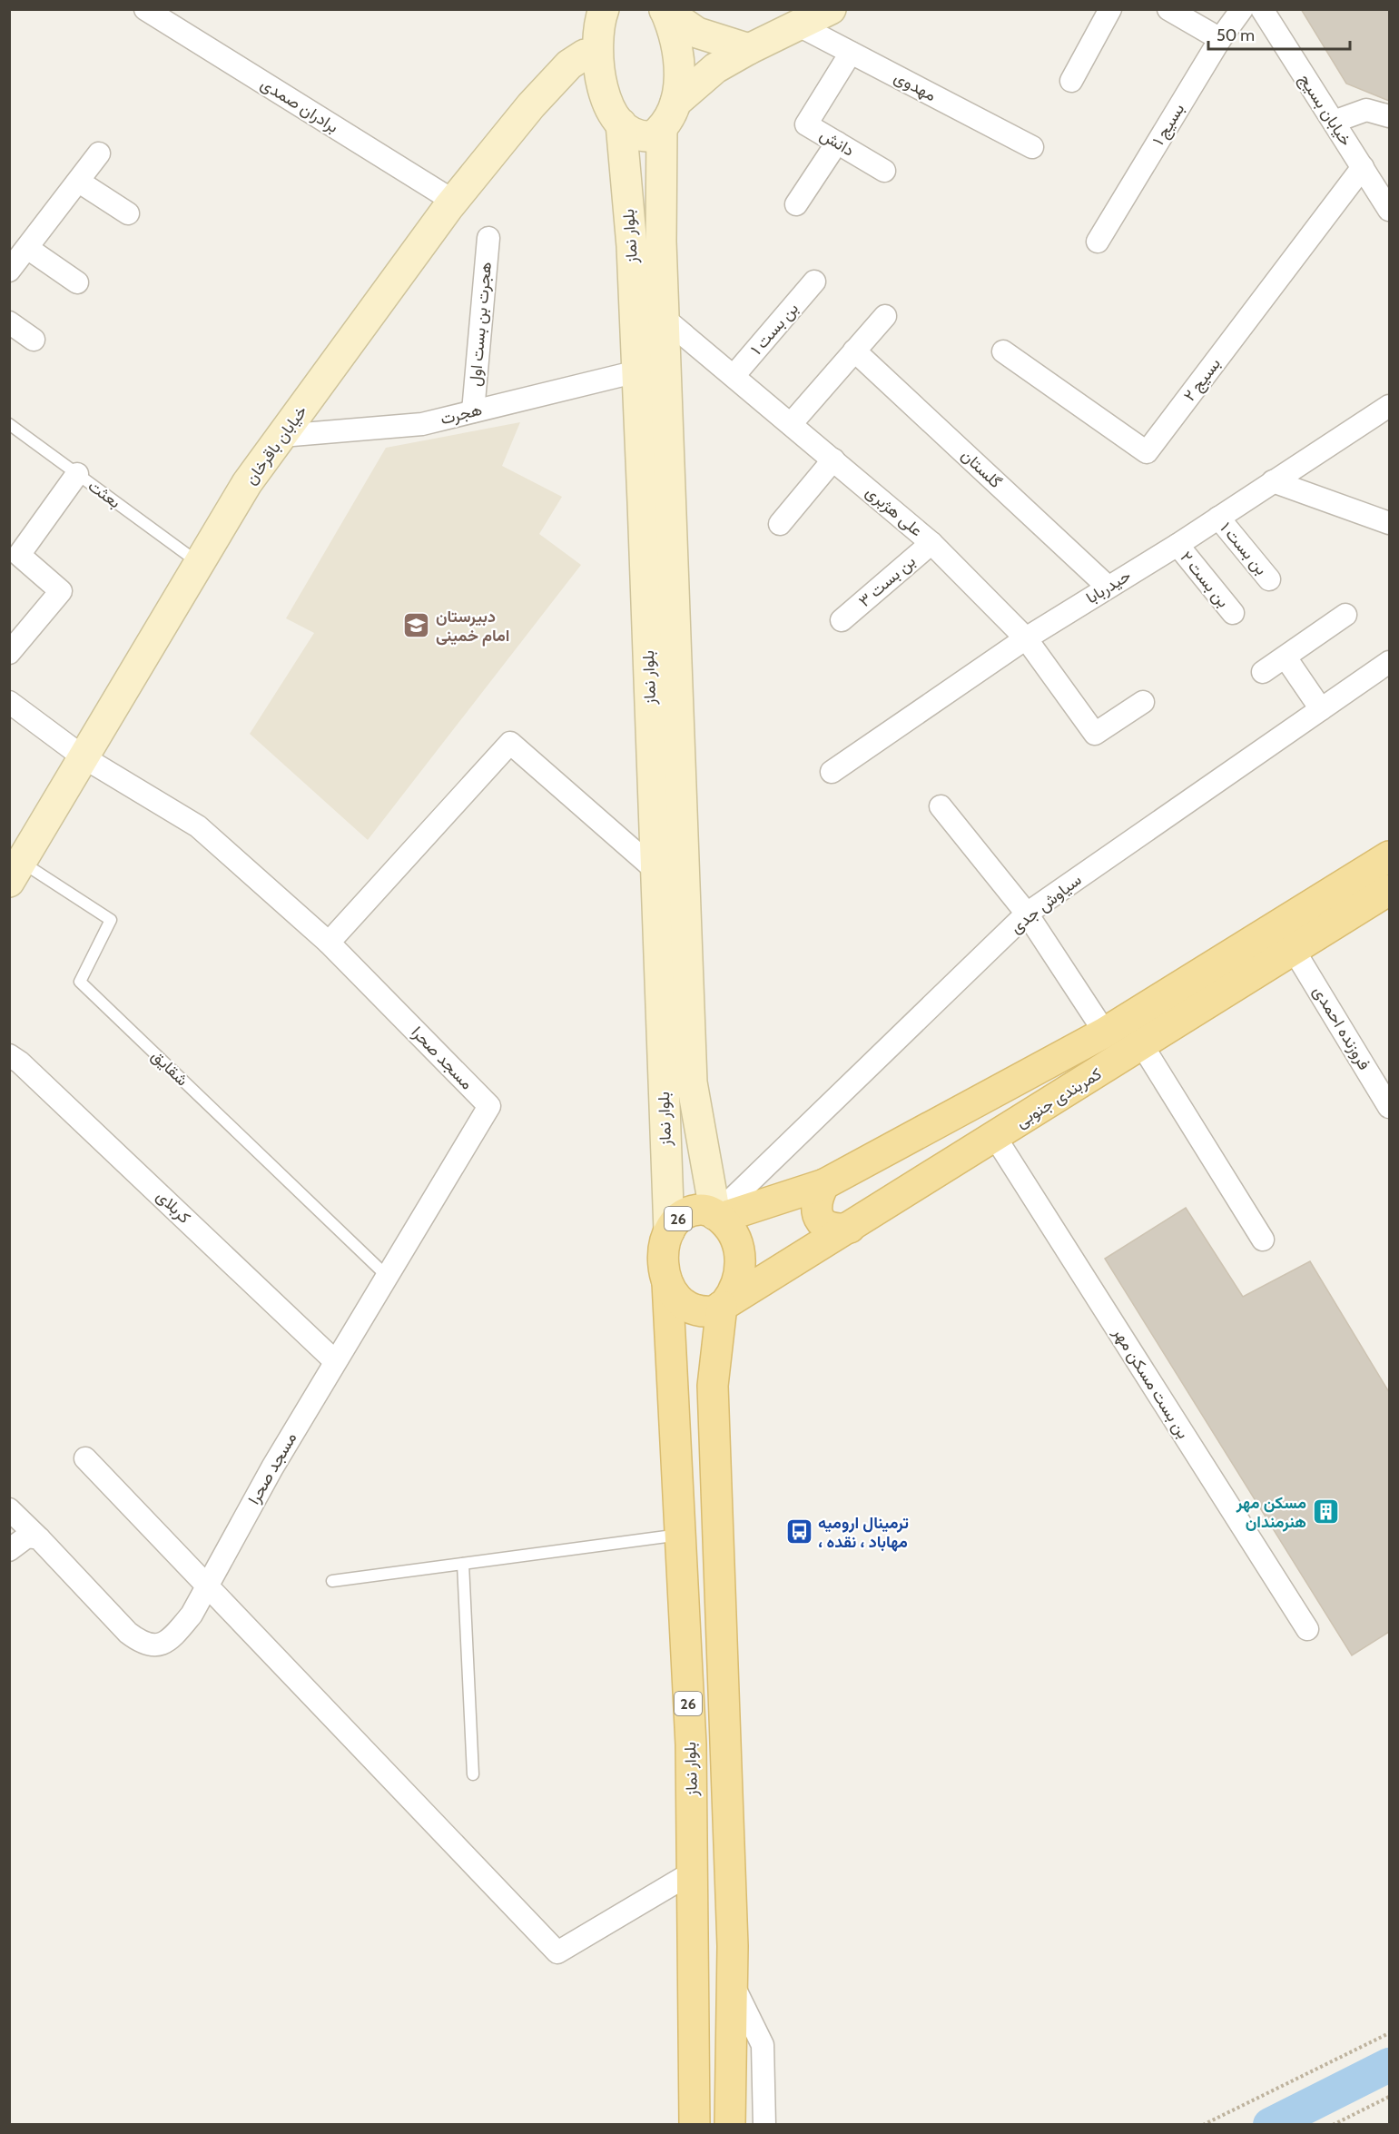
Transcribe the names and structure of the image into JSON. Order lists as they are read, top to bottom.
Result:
{
  "streets": {
    "main road": [
      "بلوار نماز",
      "خیابان باقرخان",
      "کمربندی جنوبی",
      "26"
    ],
    "street": [
      "مهدوی",
      "برادران صمدی",
      "خیابان بسیج",
      "بسیج ۱",
      "دانش",
      "هجرت بن بست اول",
      "بن بست ۱",
      "بسیج ۲",
      "هجرت",
      "گلستان",
      "علی هژبری",
      "بن بست ۲",
      "بن بست ۳",
      "حیدربابا",
      "سیاوش جدی",
      "فروزنده احمدی",
      "مسجد صحرا",
      "کربلای",
      "بن بست مسکن مهر"
    ],
    "lane": ["بعثت", "شقایق"]
  },
  "crossings": [
    ["مهدوی", "دانش"],
    ["برادران صمدی", "خیابان باقرخان"],
    ["خیابان بسیج", "بسیج ۲"],
    ["بلوار نماز", "هجرت"],
    ["بلوار نماز", "علی هژبری"],
    ["بلوار نماز", "سیاوش جدی"],
    ["بلوار نماز", "کمربندی جنوبی"],
    ["بلوار نماز", "26"],
    ["هجرت بن بست اول", "هجرت"],
    ["بن بست ۱", "علی هژبری"],
    ["بن بست ۱", "حیدربابا"],
    ["هجرت", "خیابان باقرخان"],
    ["خیابان باقرخان", "بعثت"],
    ["خیابان باقرخان", "شقایق"],
    ["خیابان باقرخان", "26"],
    ["گلستان", "حیدربابا"],
    ["علی هژبری", "بن بست ۳"],
    ["علی هژبری", "حیدربابا"],
    ["بن بست ۲", "حیدربابا"],
    ["سیاوش جدی", "کمربندی جنوبی"],
    ["سیاوش جدی", "26"],
    ["فروزنده احمدی", "کمربندی جنوبی"],
    ["مسجد صحرا", "شقایق"],
    ["مسجد صحرا", "کربلای"],
    ["کمربندی جنوبی", "26"],
    ["کمربندی جنوبی", "بن بست مسکن مهر"]
  ],
  "places": {
    "school or university": ["دبیرستان امام خمینی"],
    "building": ["مسکن مهر هنرمندان"],
    "bus stop": ["ترمینال ارومیه ، مهاباد ، نقده"]
  },
  "scale_bar": "50 m"
}
